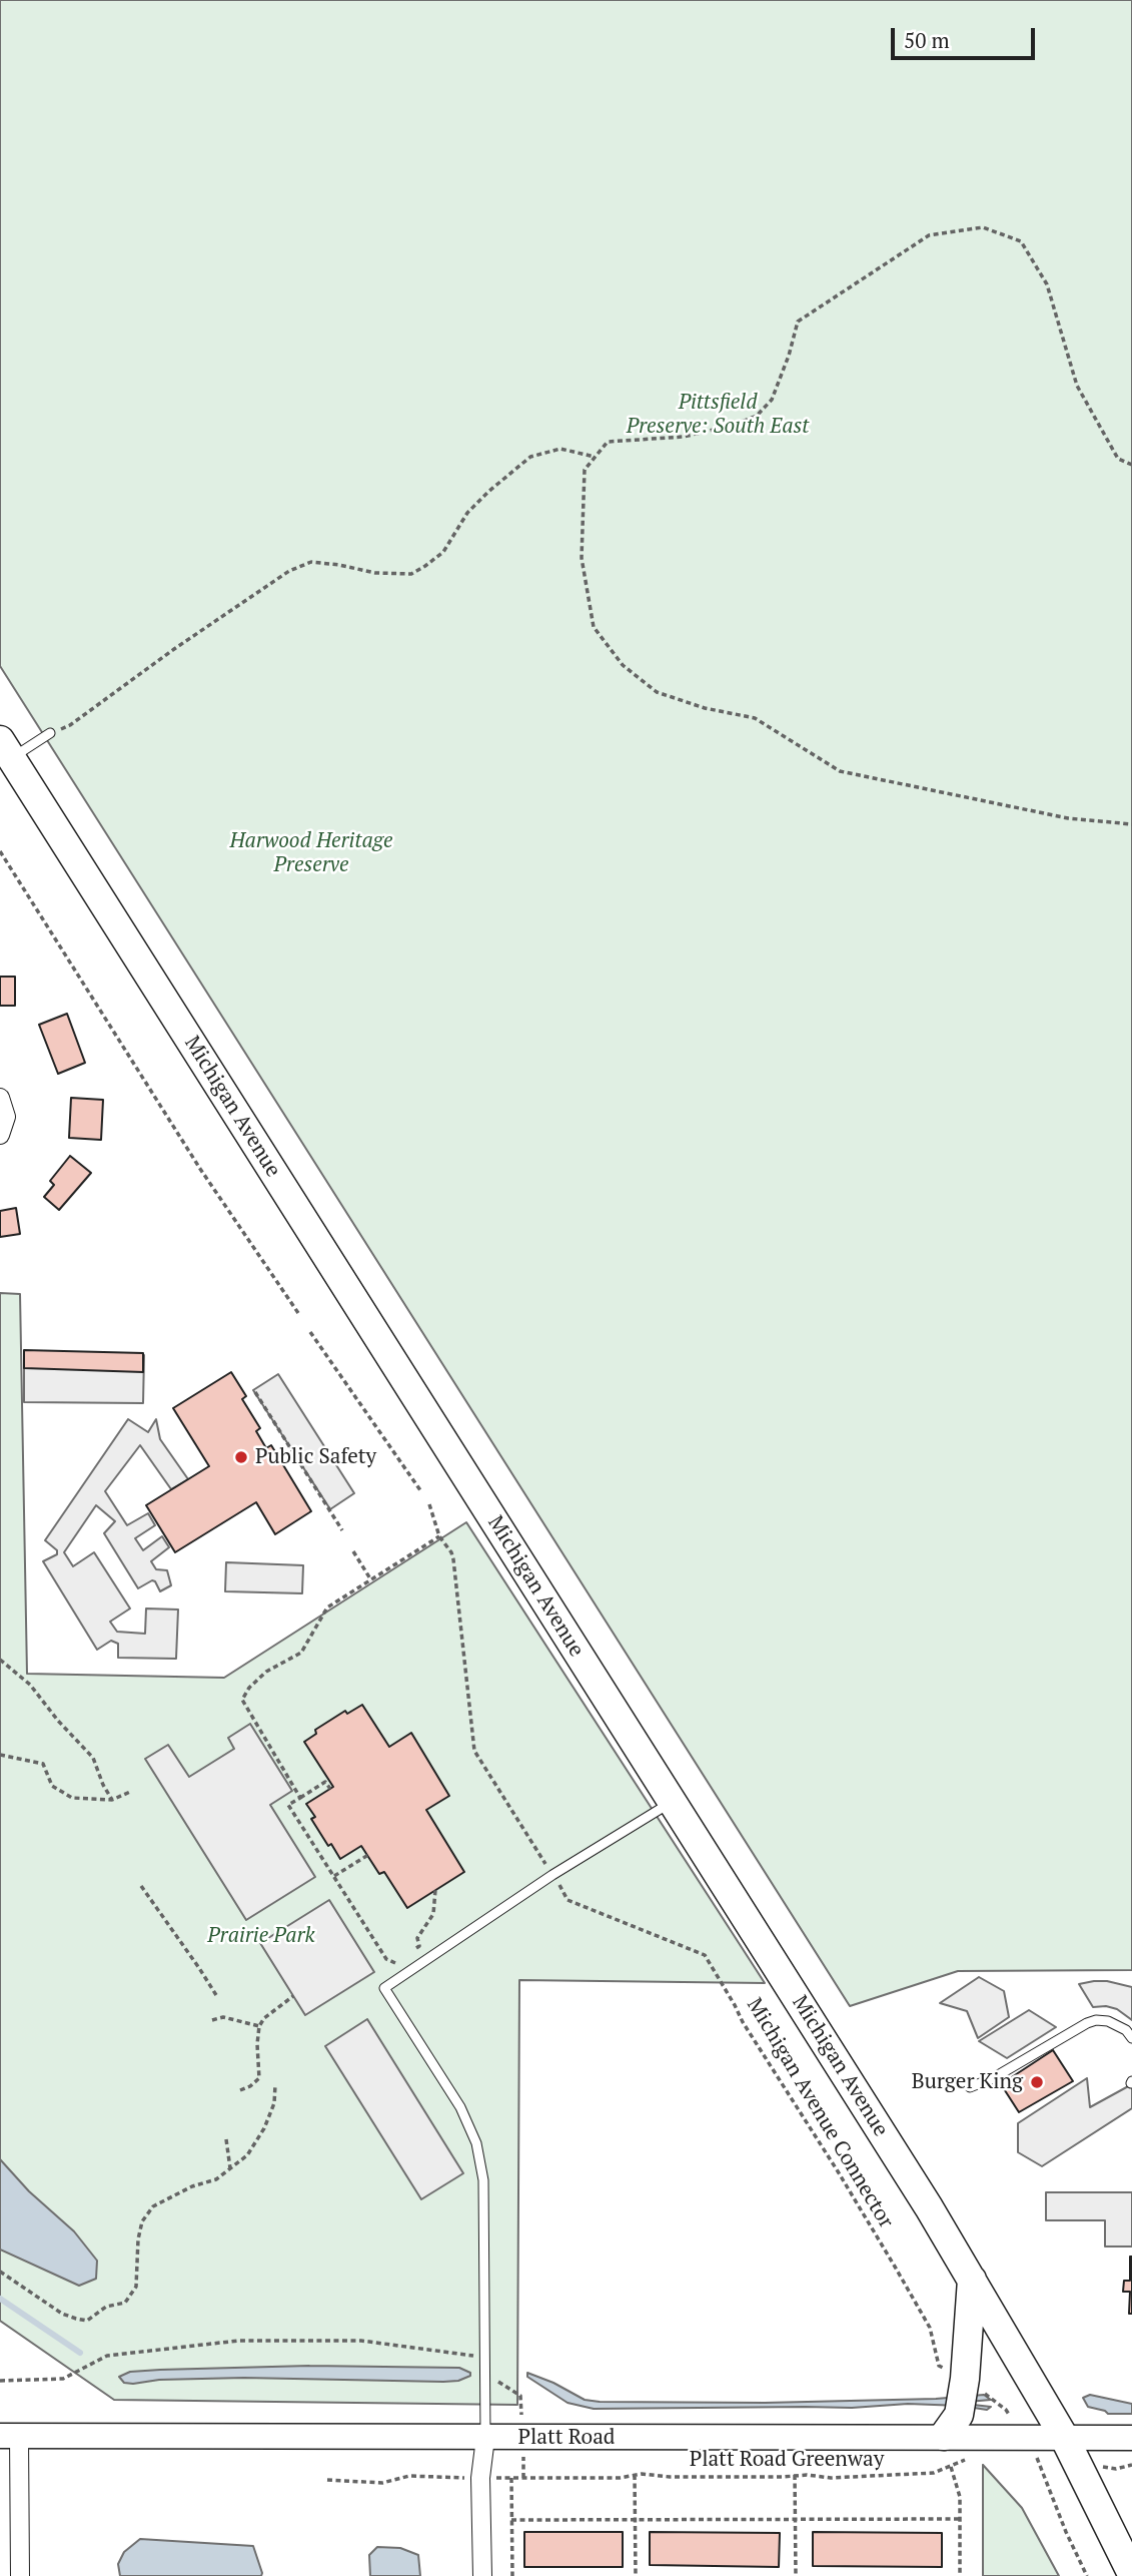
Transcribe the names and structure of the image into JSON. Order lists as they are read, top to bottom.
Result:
{
  "streets": {
    "highway": ["Michigan Avenue"],
    "main road": ["Platt Road"],
    "path": ["Michigan Avenue Connector", "Platt Road Greenway"]
  },
  "crossings": [
    ["Michigan Avenue", "Platt Road"]
  ],
  "parks": ["Pittsfield Preserve: South East", "Harwood Heritage Preserve", "Prairie Park"],
  "places": ["Public Safety", "Burger King"],
  "scale_bar": "50 m"
}
